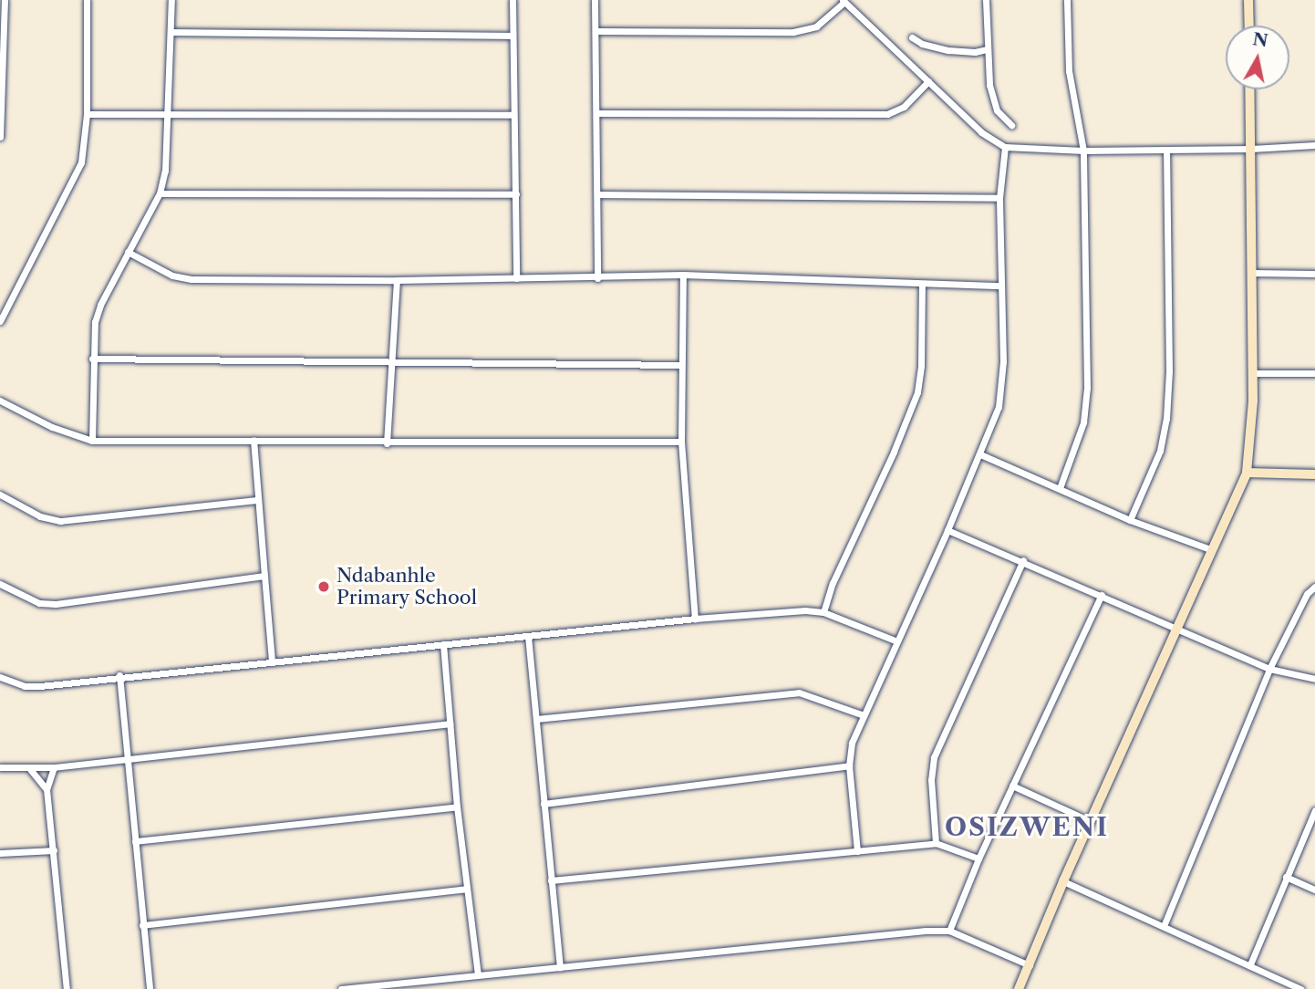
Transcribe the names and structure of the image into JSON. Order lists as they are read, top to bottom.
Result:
{
  "districts": ["OSIZWENI"],
  "places": ["Ndabanhle Primary School"],
  "north": "top"
}
